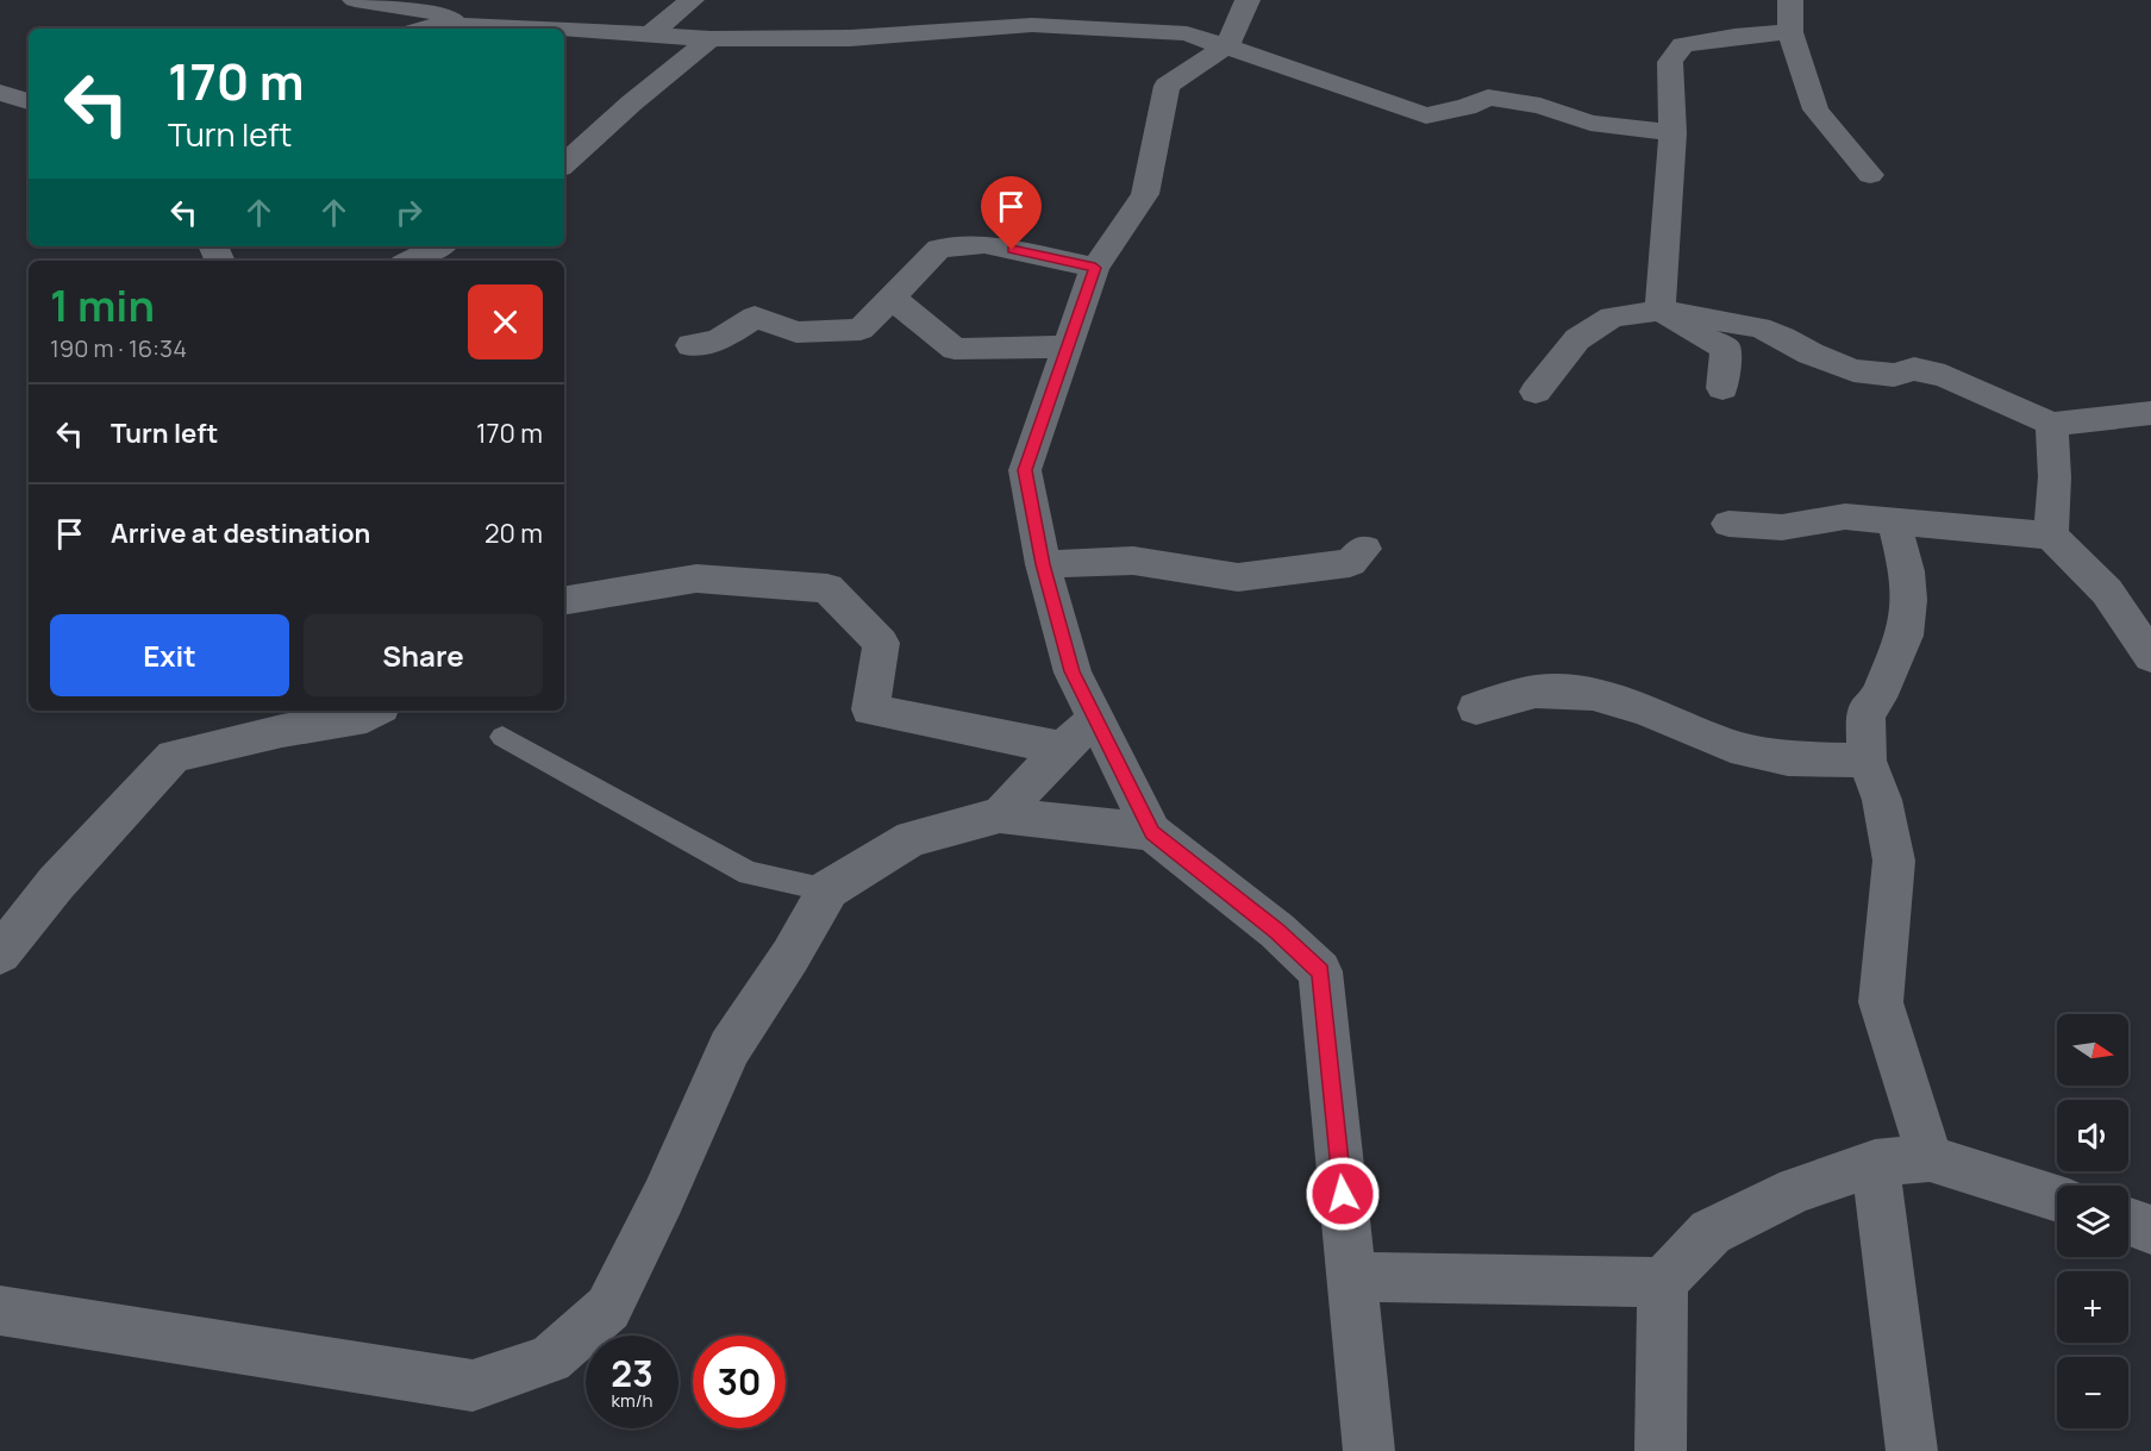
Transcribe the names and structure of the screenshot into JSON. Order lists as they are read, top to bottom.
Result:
{
  "north": "right",
  "page": {
    "turn": ["170 m", "Turn left"],
    "heading": ["1 min", "190 m · 16:34"],
    "list": [
      {
        "name": "Turn left",
        "value": "170 m"
      },
      {
        "name": "Arrive at destination",
        "value": "20 m"
      }
    ],
    "buttons": ["Exit", "Share"],
    "map_buttons": ["+", "−"],
    "speed": "23 km/h",
    "limit": "30"
  }
}
